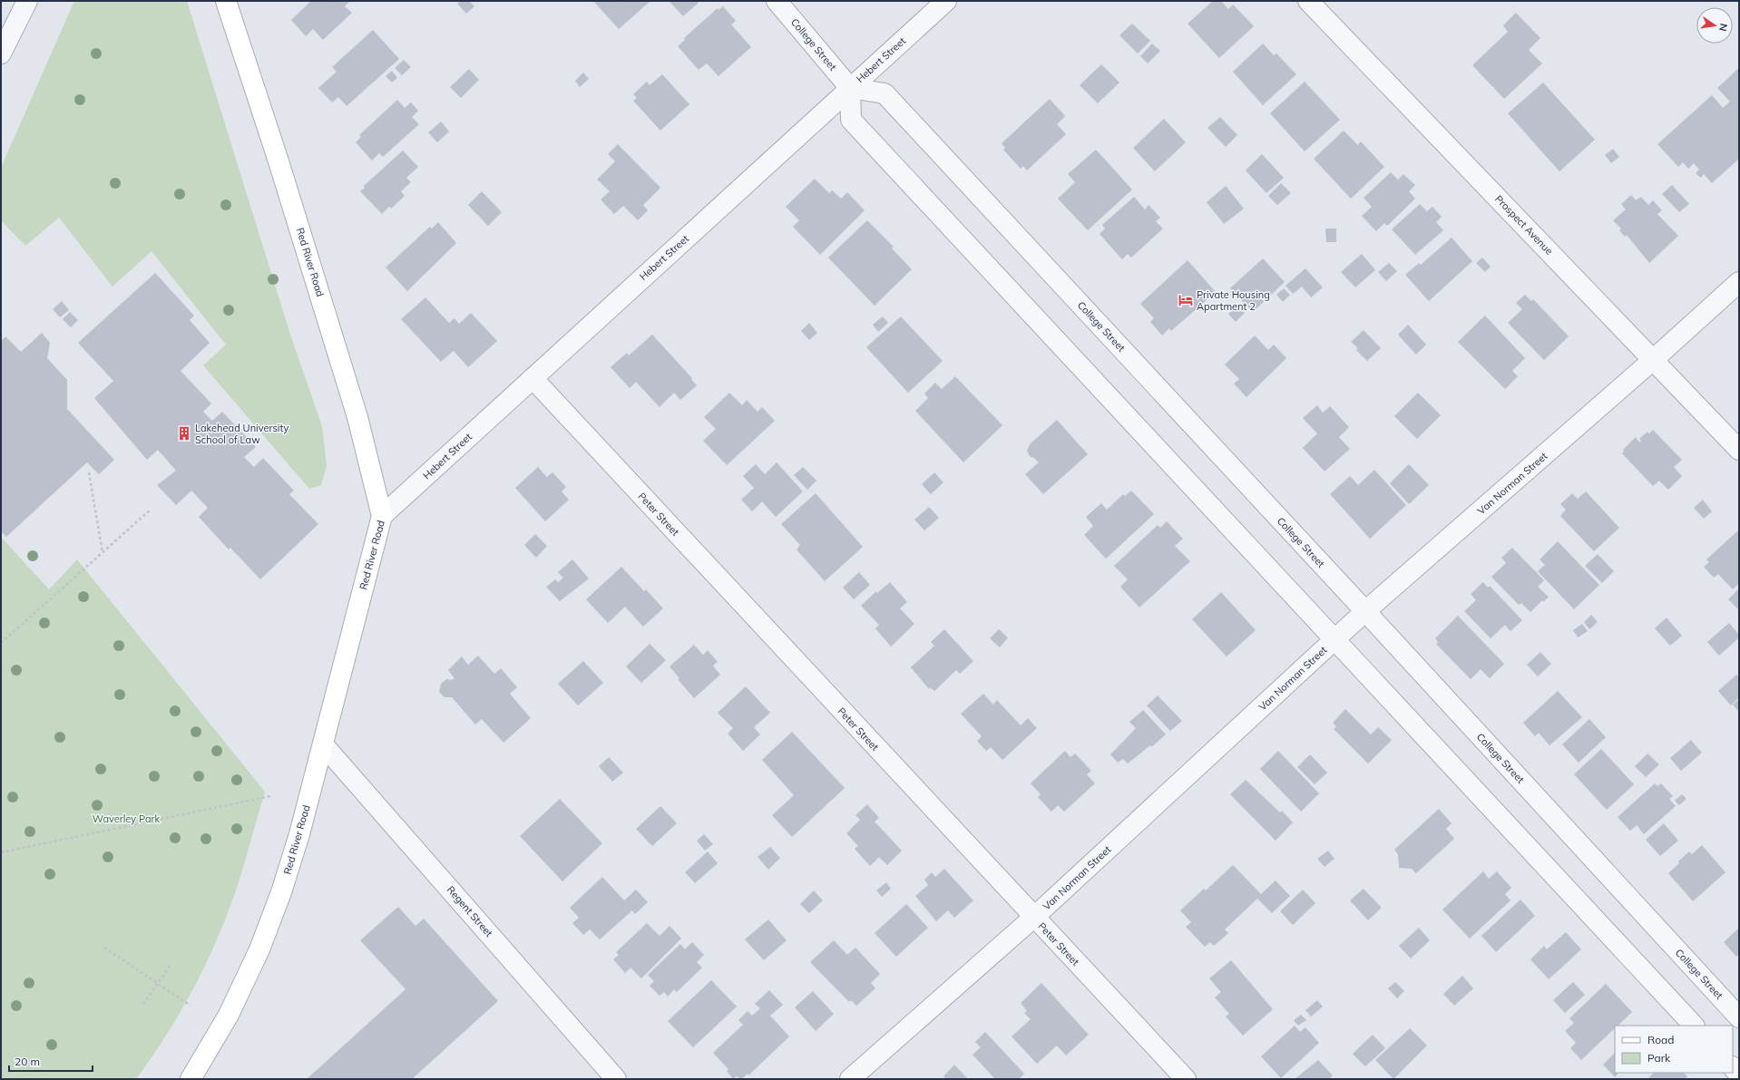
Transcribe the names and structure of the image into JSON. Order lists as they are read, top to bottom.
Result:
{
  "streets": {
    "main road": ["Red River Road"],
    "street": [
      "College Street",
      "Hebert Street",
      "Prospect Avenue",
      "Van Norman Street",
      "Peter Street",
      "Regent Street"
    ]
  },
  "crossings": [
    ["College Street", "Hebert Street"],
    ["College Street", "Van Norman Street"],
    ["Hebert Street", "Red River Road"],
    ["Hebert Street", "Peter Street"],
    ["Prospect Avenue", "Van Norman Street"],
    ["Red River Road", "Regent Street"],
    ["Van Norman Street", "Peter Street"]
  ],
  "parks": ["Waverley Park"],
  "places": {
    "hotel": ["Private Housing Apartment 2"],
    "building": ["Lakehead University School of Law"]
  },
  "legend": ["Road", "Park"],
  "scale_bar": "20 m",
  "north": "right"
}
